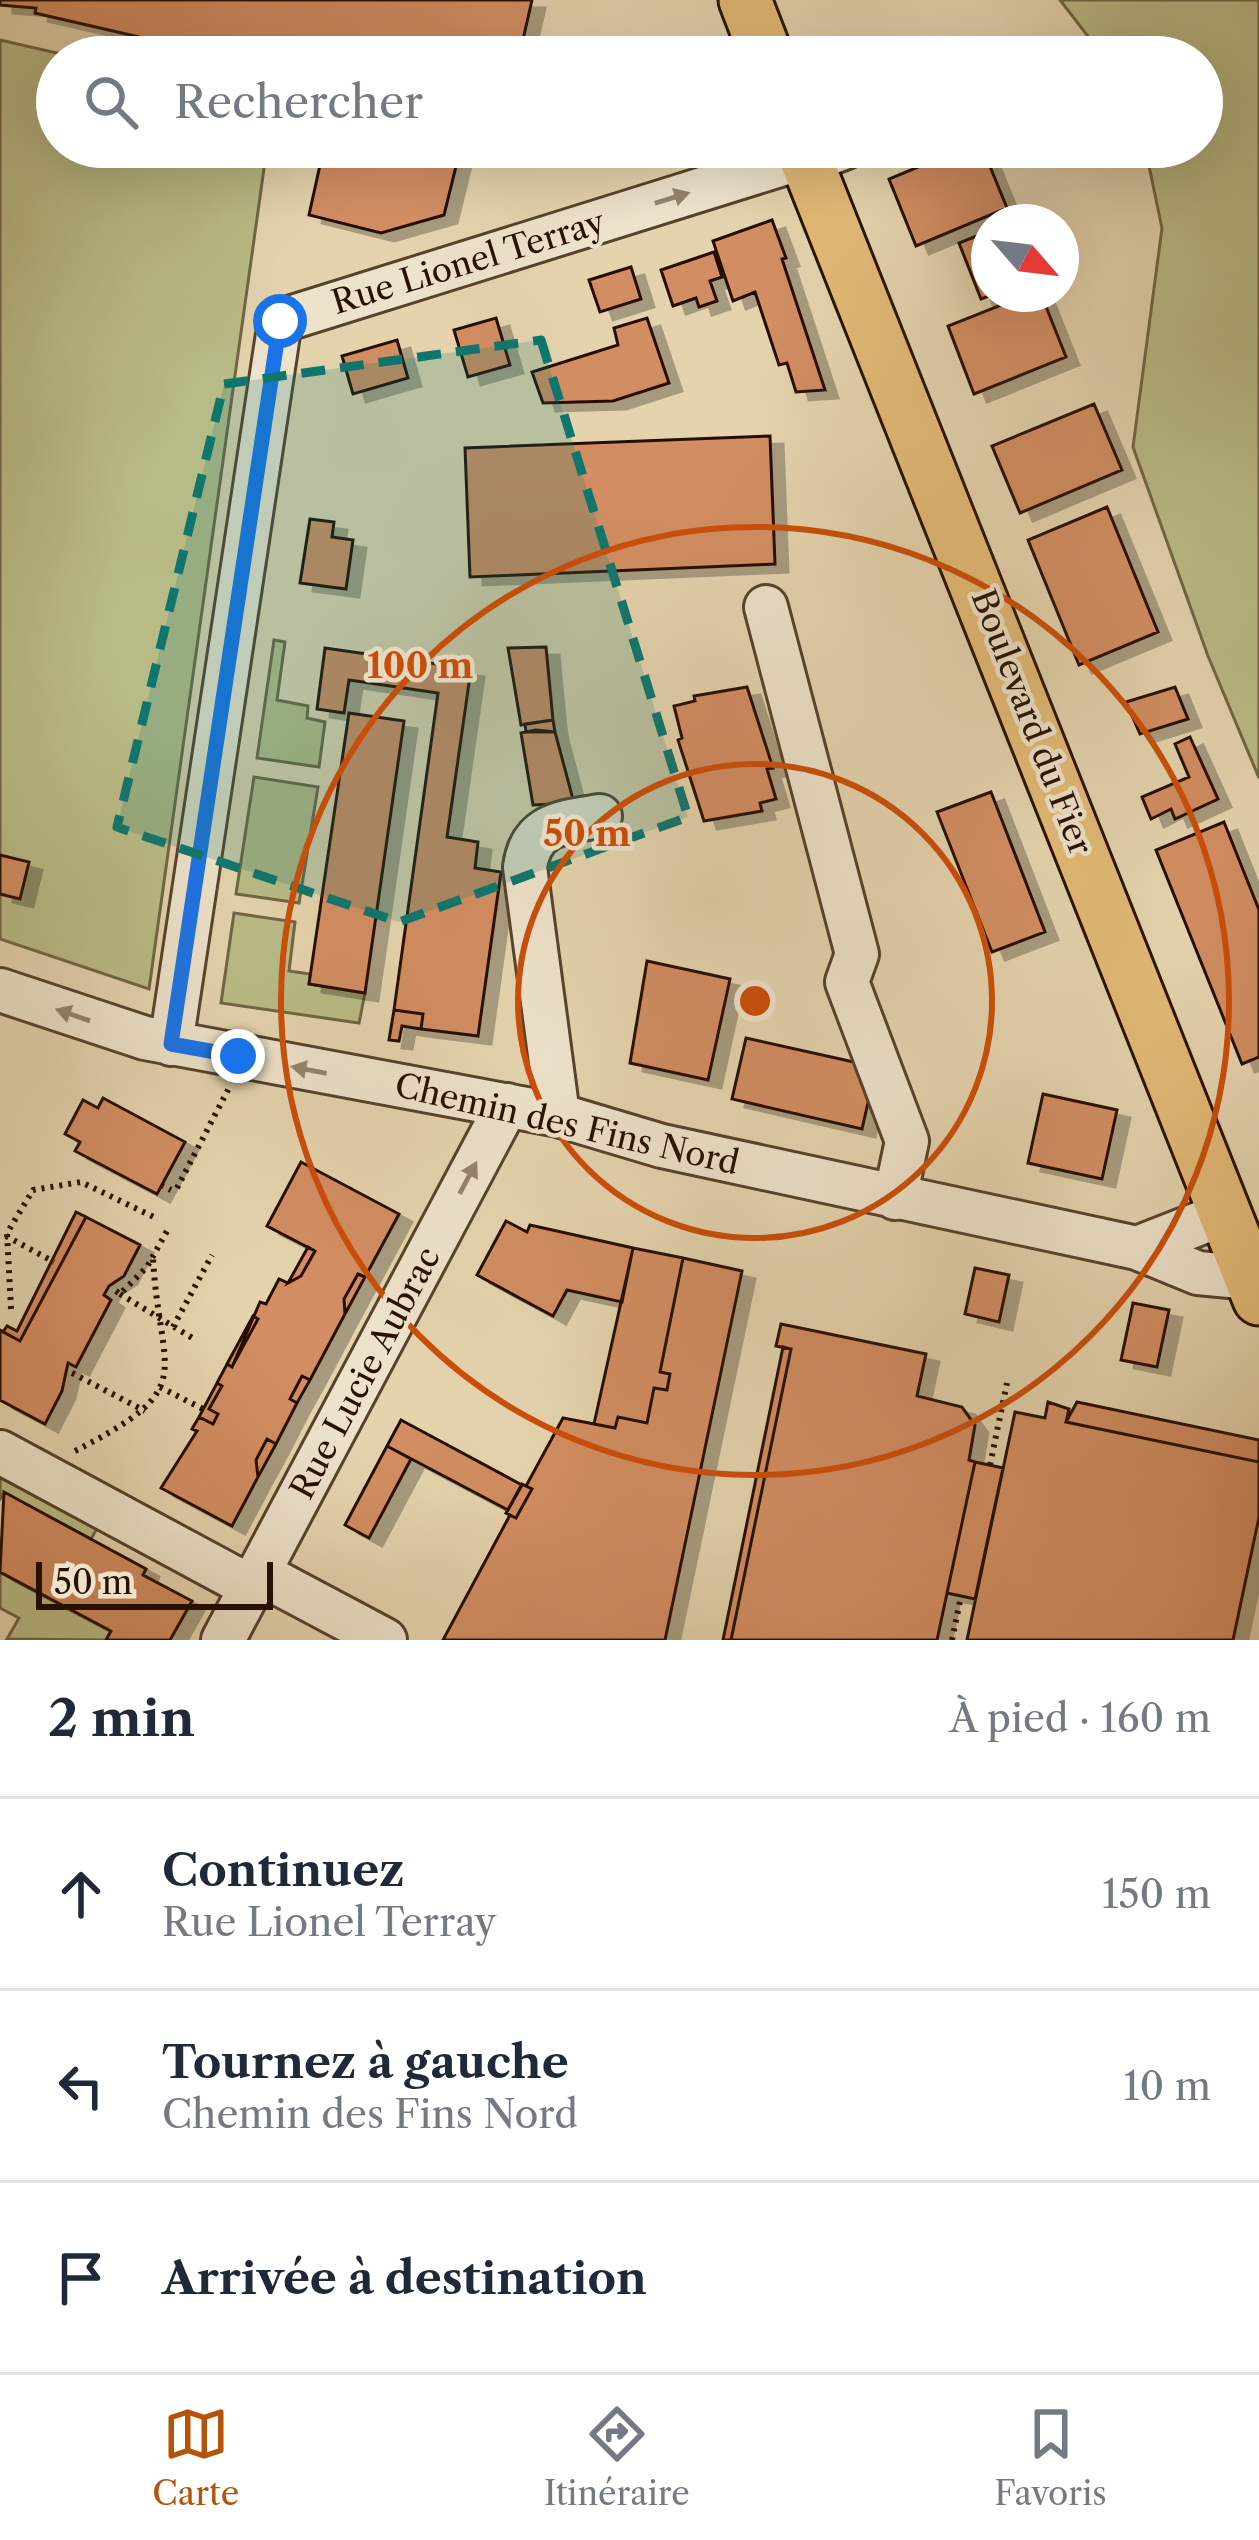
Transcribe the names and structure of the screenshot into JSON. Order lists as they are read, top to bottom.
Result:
{
  "streets": {
    "main road": ["Boulevard du Fier"],
    "street": ["Rue Lionel Terray", "Chemin des Fins Nord", "Rue Lucie Aubrac"]
  },
  "crossings": [
    ["Rue Lionel Terray", "Chemin des Fins Nord"],
    ["Boulevard du Fier", "Chemin des Fins Nord"],
    ["Chemin des Fins Nord", "Rue Lucie Aubrac"]
  ],
  "one_way": ["Rue Lionel Terray", "Rue Lucie Aubrac"],
  "scale_bar": "50 m",
  "north": "bottom right",
  "page": {
    "search": "Rechercher",
    "scale": "50 m",
    "heading": ["2 min", "À pied · 160 m"],
    "list": [
      ["Continuez", "Rue Lionel Terray", "150 m"],
      ["Tournez à gauche", "Chemin des Fins Nord", "10 m"],
      "Arrivée à destination"
    ],
    "nav": ["Carte", "Itinéraire", "Favoris"]
  },
  "rings": ["100 m", "50 m"]
}
